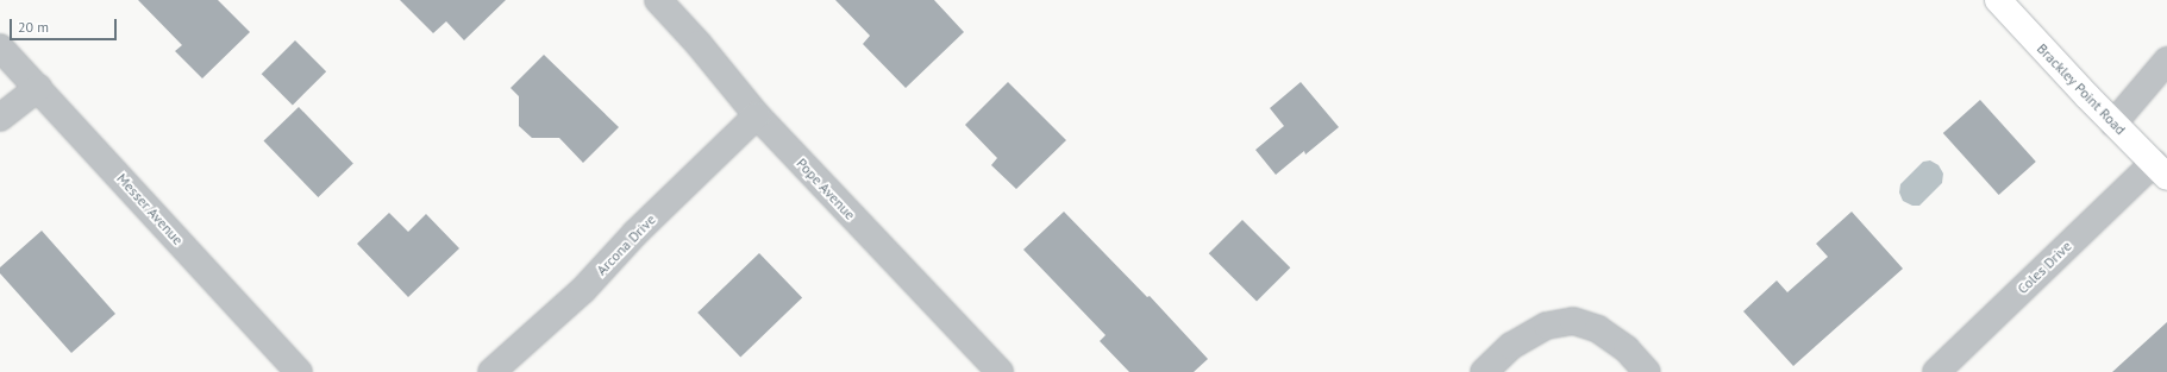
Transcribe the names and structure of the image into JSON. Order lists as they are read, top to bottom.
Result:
{
  "streets": {
    "main road": ["Brackley Point Road"],
    "street": [
      "Pope Avenue",
      "Messer Avenue",
      "Arcona Drive",
      "Coles Drive"
    ]
  },
  "crossings": [
    ["Brackley Point Road", "Coles Drive"],
    ["Pope Avenue", "Arcona Drive"]
  ],
  "scale_bar": "20 m"
}
